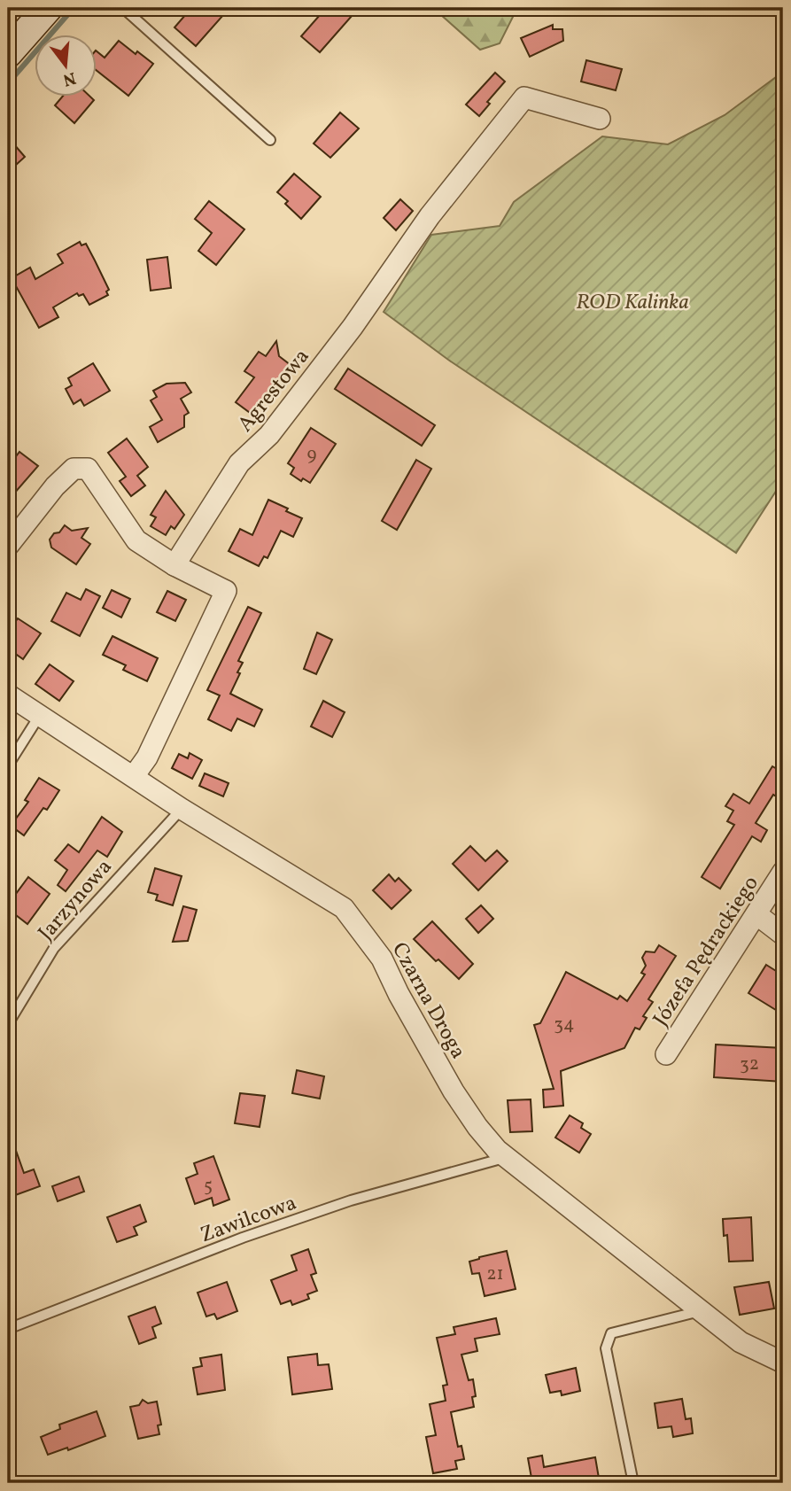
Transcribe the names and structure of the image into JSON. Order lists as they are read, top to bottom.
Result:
{
  "streets": {
    "street": ["Agrestowa", "Józefa Pędrackiego", "Czarna Droga"],
    "lane": ["Jarzynowa", "Zawilcowa"]
  },
  "crossings": [
    ["Jarzynowa", "Czarna Droga"],
    ["Czarna Droga", "Zawilcowa"]
  ],
  "parks": ["ROD Kalinka"],
  "house_numbers": [
    "9",
    "34",
    "32",
    "5",
    "21"
  ],
  "north": "bottom"
}
